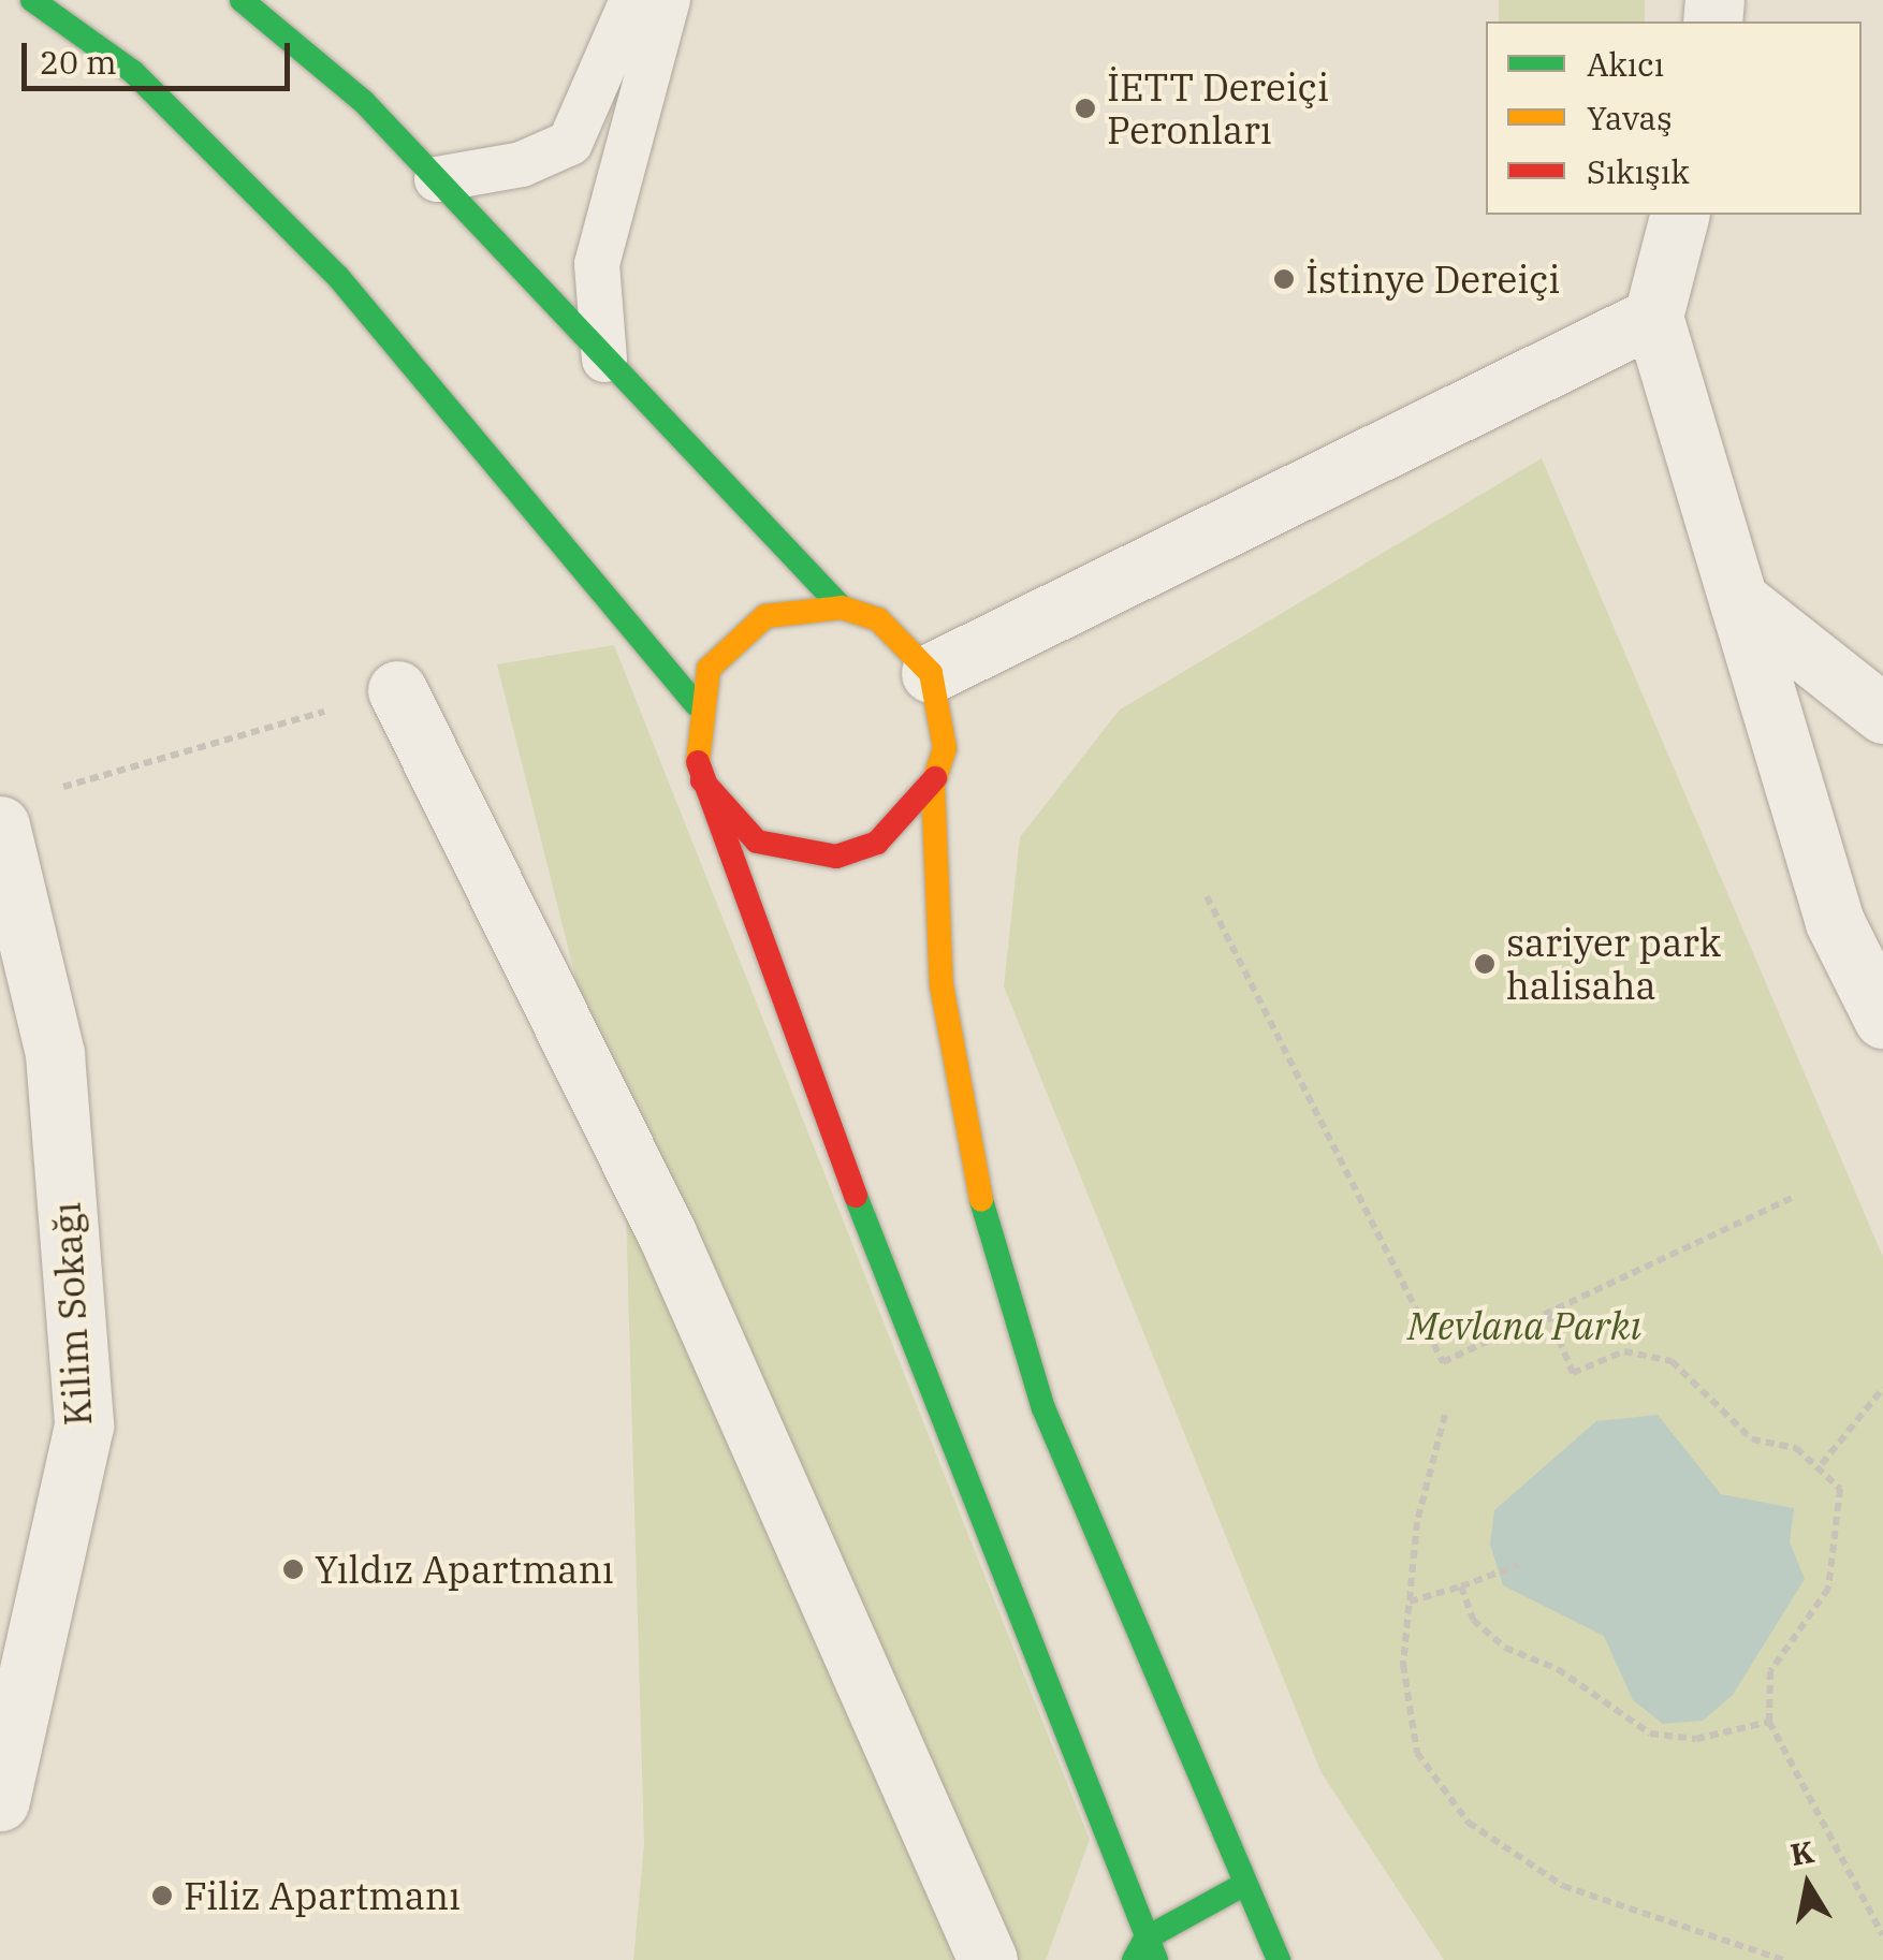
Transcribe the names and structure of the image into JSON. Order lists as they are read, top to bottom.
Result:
{
  "streets": {
    "street": ["Kilim Sokağı"]
  },
  "parks": ["Mevlana Parkı"],
  "places": [
    "İETT Dereiçi Peronları",
    "İstinye Dereiçi",
    "sariyer park halisaha",
    "Yıldız Apartmanı",
    "Filiz Apartmanı"
  ],
  "legend": ["Akıcı", "Yavaş", "Sıkışık"],
  "scale_bar": "20 m",
  "north": "top"
}
